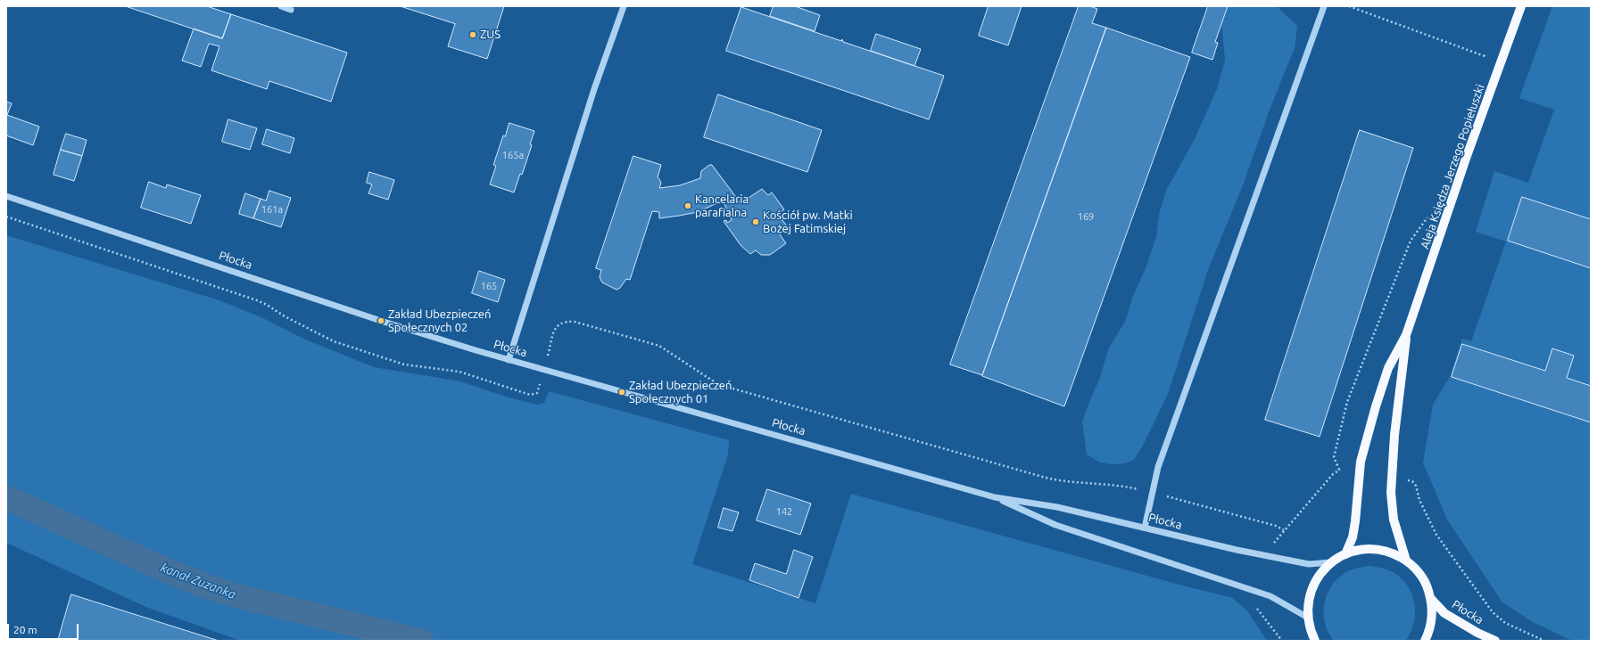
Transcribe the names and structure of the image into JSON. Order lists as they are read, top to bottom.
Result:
{
  "streets": {
    "main road": ["Aleja Księdza Jerzego Popiełuszki", "Płocka"]
  },
  "water": ["kanał Zuzanka"],
  "places": [
    "ZUS",
    "Kancelaria parafialna",
    "Kościół pw. Matki Bożej Fatimskiej",
    "Zakład Ubezpieczeń Społecznych 02",
    "Zakład Ubezpieczeń Społecznych 01"
  ],
  "house_numbers": [
    "165a",
    "161a",
    "169",
    "165",
    "142"
  ],
  "scale_bar": "20 m"
}
